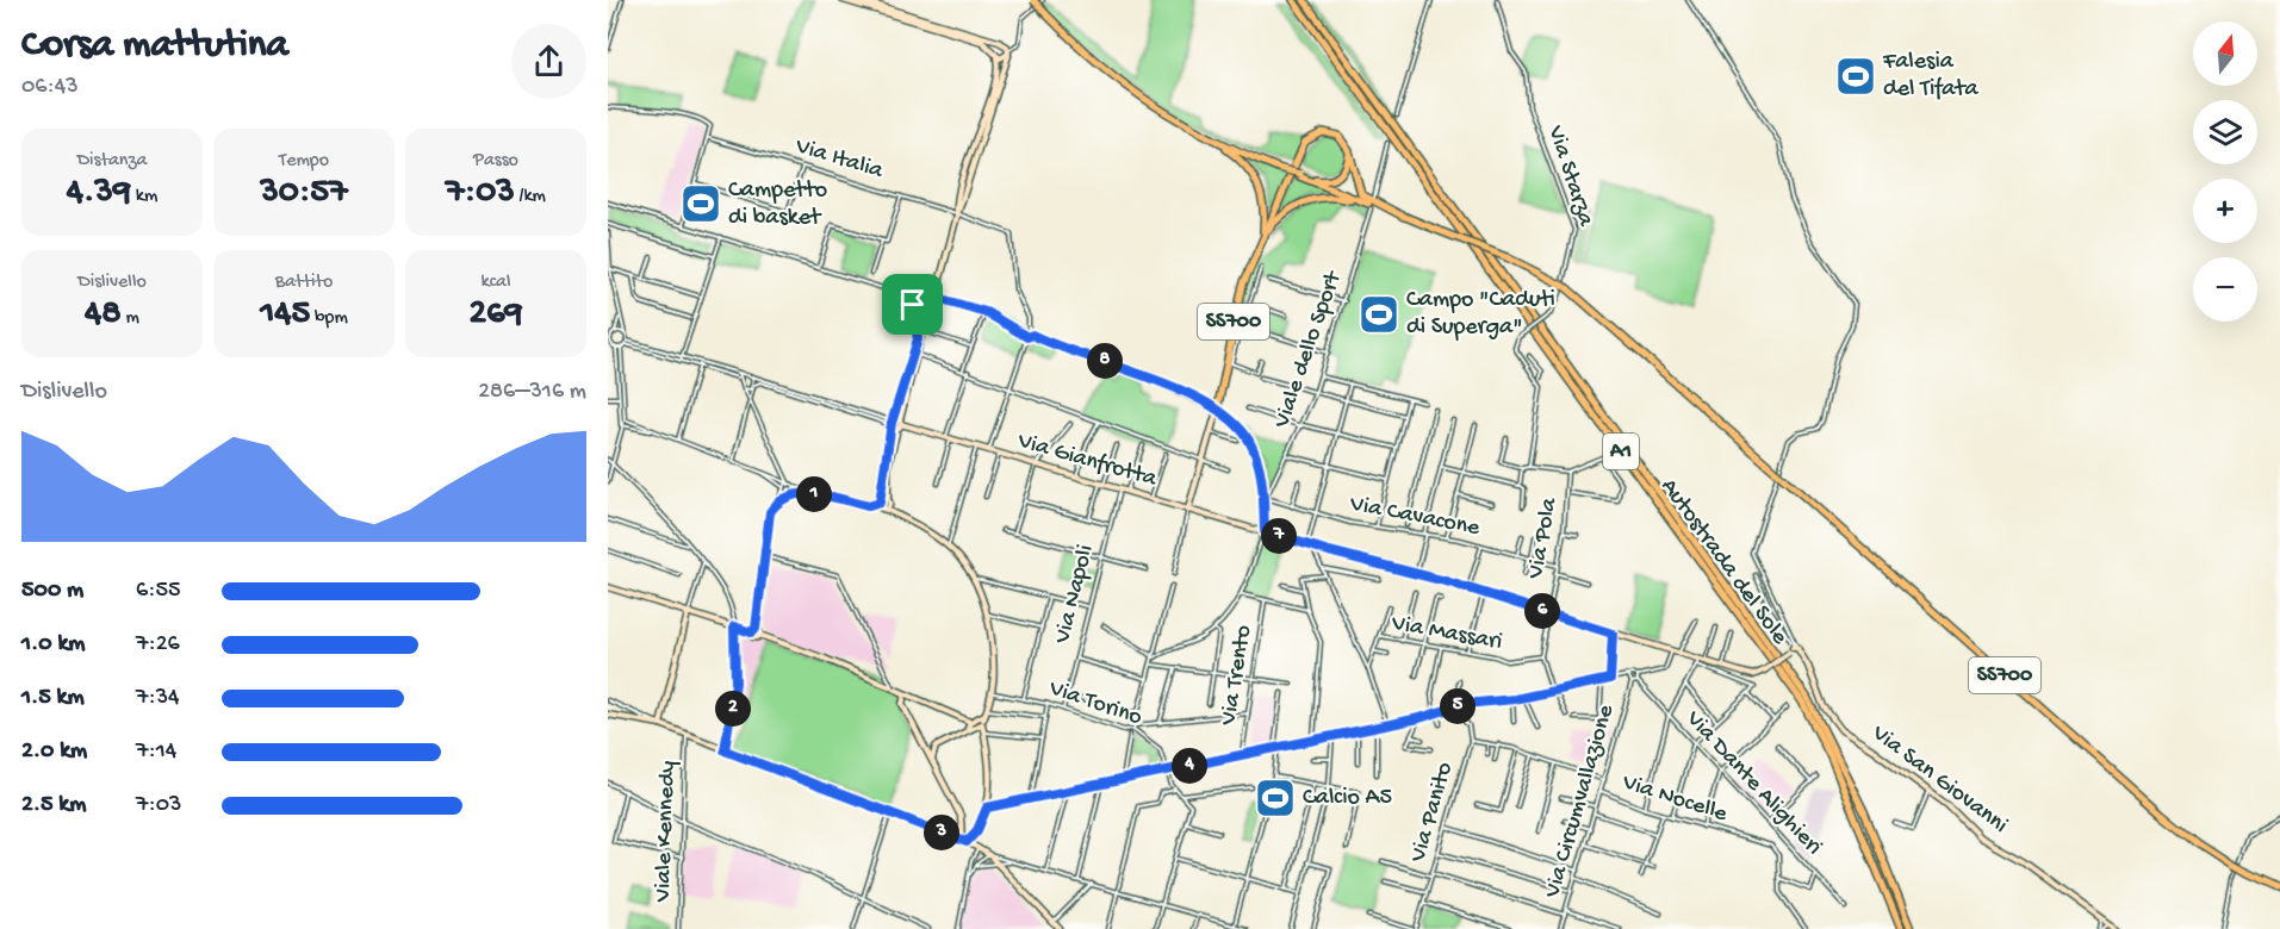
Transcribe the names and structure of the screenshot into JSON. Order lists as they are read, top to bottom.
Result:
{
  "streets": {
    "highway": ["SS700", "A1", "Autostrada del Sole"],
    "street": [
      "Via Italia",
      "Via Starza",
      "Viale dello Sport",
      "Via Gianfrotta",
      "Via Cavacone",
      "Via Pola",
      "Via Napoli",
      "Via Massari",
      "Via Trento",
      "Via Torino",
      "Via San Giovanni",
      "Via Dante Alighieri",
      "Via Nocelle",
      "Via Circumvallazione",
      "Via Panito",
      "Viale Kennedy"
    ]
  },
  "crossings": [
    ["SS700", "Viale dello Sport"],
    ["Viale dello Sport", "Via Cavacone"],
    ["Via Gianfrotta", "Via Pola"],
    ["Via Gianfrotta", "Via Napoli"],
    ["Via Cavacone", "Via Pola"],
    ["Via Pola", "Via Massari"],
    ["Via Napoli", "Via Torino"],
    ["Via Nocelle", "Via Circumvallazione"]
  ],
  "places": {
    "sports": [
      "Falesia del Tifata",
      "Campetto di basket",
      "Campo \"Caduti di Superga\"",
      "Calcio A5"
    ]
  },
  "north": "top",
  "page": {
    "heading": ["Corsa mattutina", "06:43"],
    "map_buttons": ["+", "−"],
    "stats": [
      ["Distanza", "4.39 km"],
      ["Tempo", "30:57"],
      ["Passo", "7:03 /km"],
      ["Dislivello", "48 m"],
      ["Battito", "145 bpm"],
      ["kcal", "269"]
    ],
    "pins": [
      "8",
      "1",
      "7",
      "6",
      "5",
      "2",
      "4",
      "3"
    ],
    "chart": ["Dislivello", "286–316 m"],
    "list": [
      {
        "name": "500 m",
        "note": "6:55"
      },
      {
        "name": "1.0 km",
        "note": "7:26"
      },
      {
        "name": "1.5 km",
        "note": "7:34"
      },
      {
        "name": "2.0 km",
        "note": "7:14"
      },
      {
        "name": "2.5 km",
        "note": "7:03"
      }
    ]
  }
}
